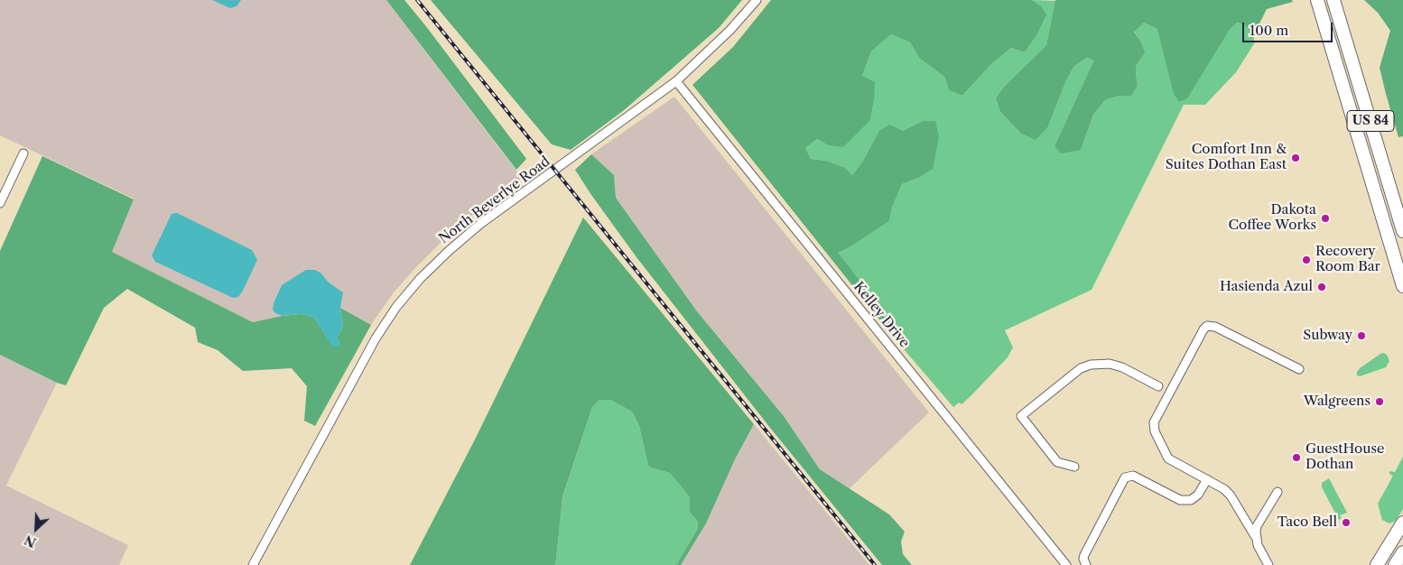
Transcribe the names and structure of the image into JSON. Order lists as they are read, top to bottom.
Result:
{
  "streets": {
    "highway": ["US 84"],
    "street": ["North Beverlye Road", "Kelley Drive"]
  },
  "crossings": [
    ["North Beverlye Road", "Kelley Drive"]
  ],
  "places": [
    "Comfort Inn & Suites Dothan East",
    "Dakota Coffee Works",
    "Recovery Room Bar",
    "Hasienda Azul",
    "Subway",
    "Walgreens",
    "GuestHouse Dothan",
    "Taco Bell"
  ],
  "scale_bar": "100 m",
  "north": "bottom left"
}
